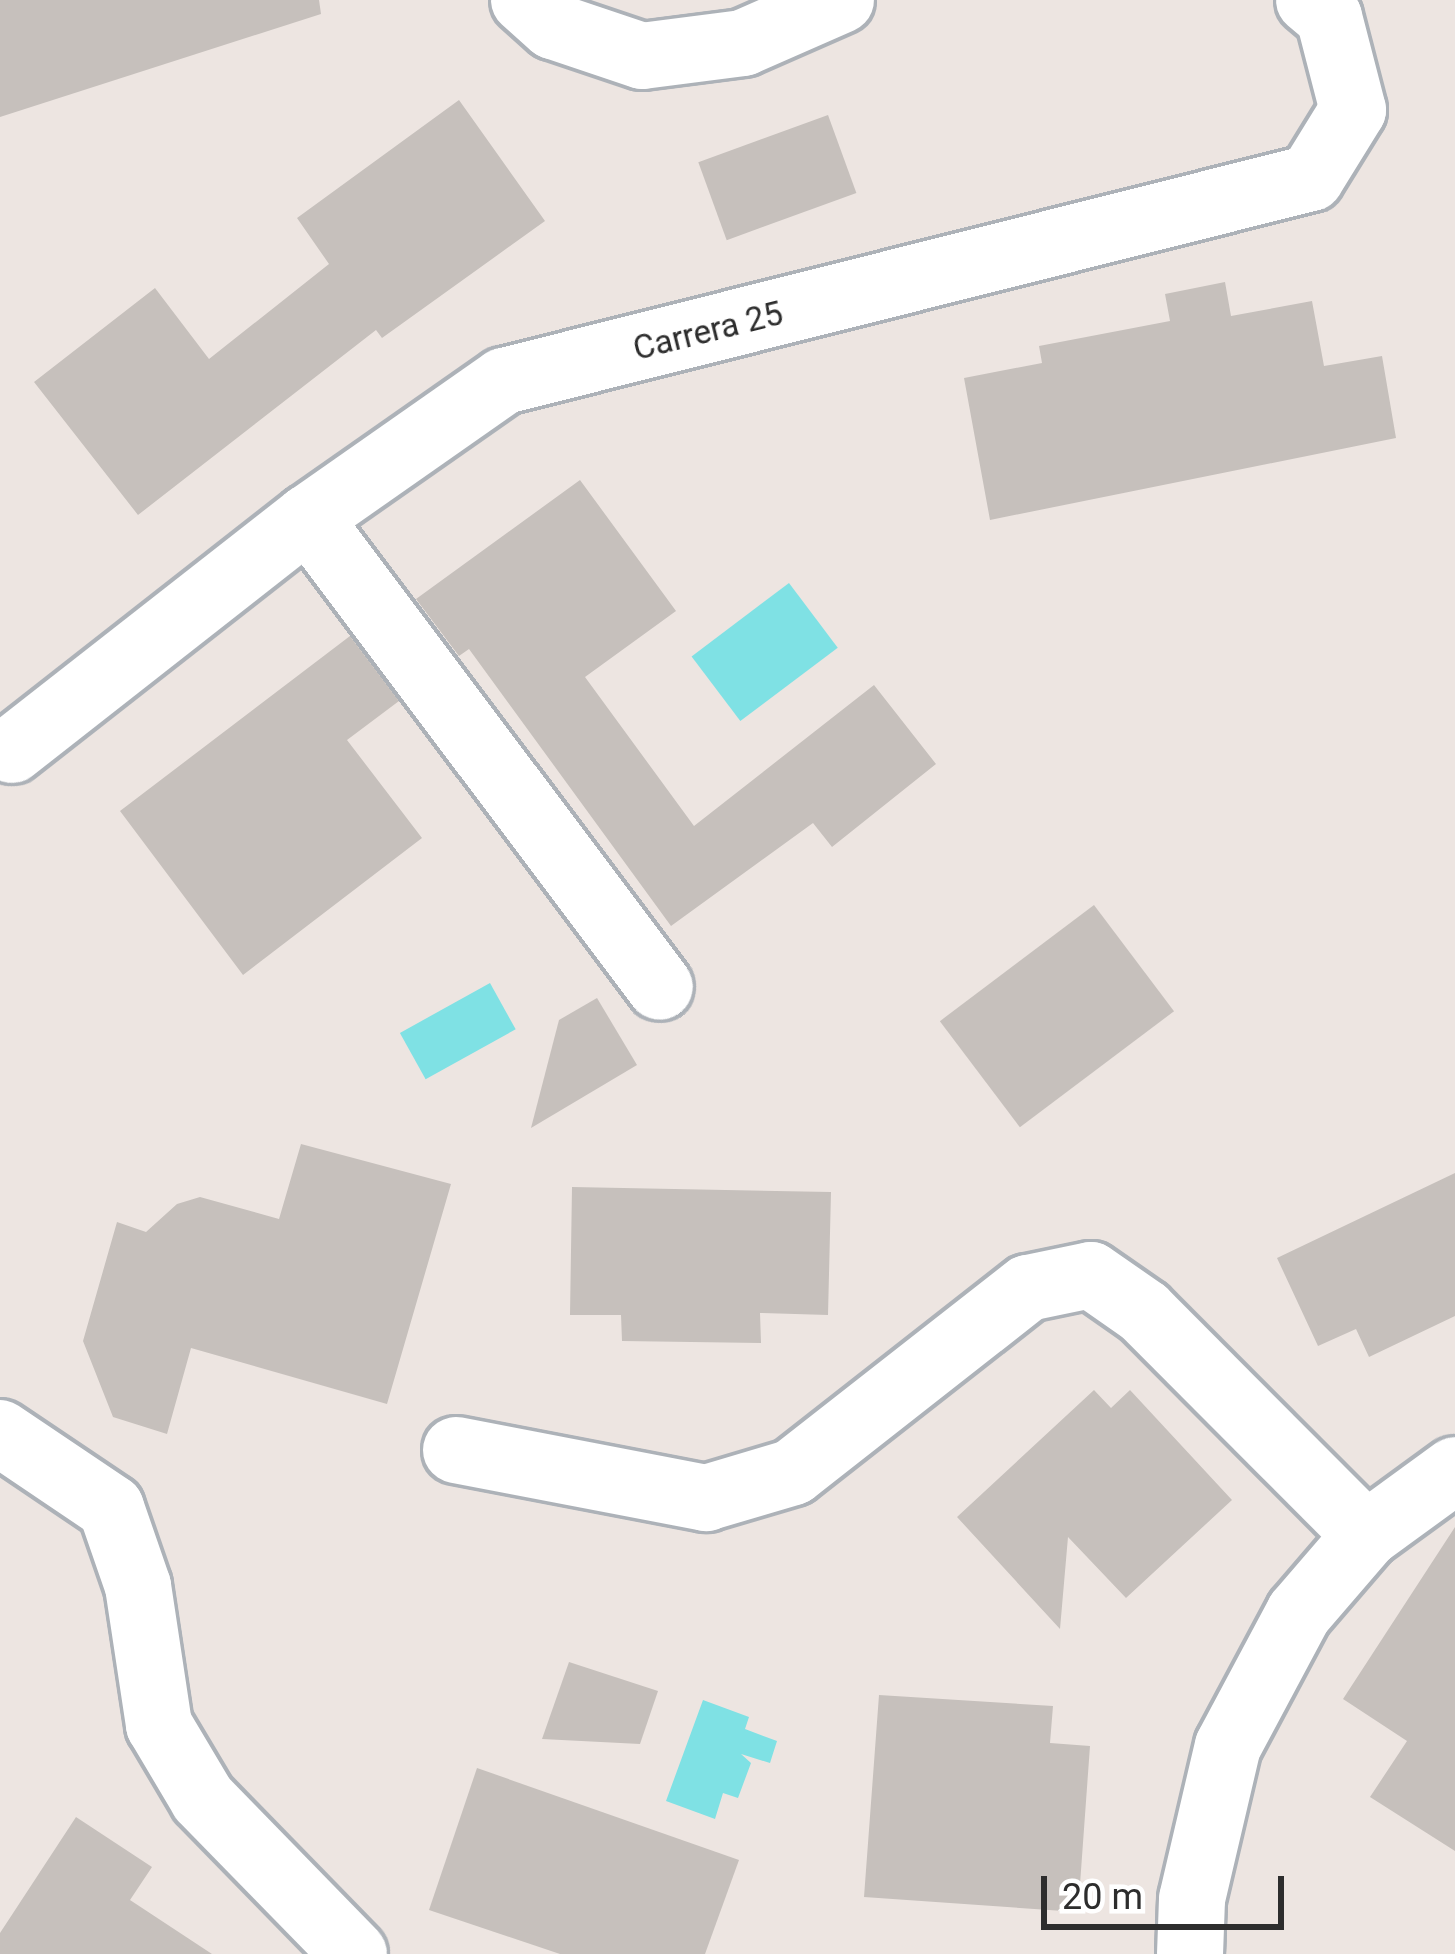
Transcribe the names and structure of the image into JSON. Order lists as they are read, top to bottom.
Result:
{
  "streets": {
    "street": ["Carrera 25"]
  },
  "scale_bar": "20 m"
}
